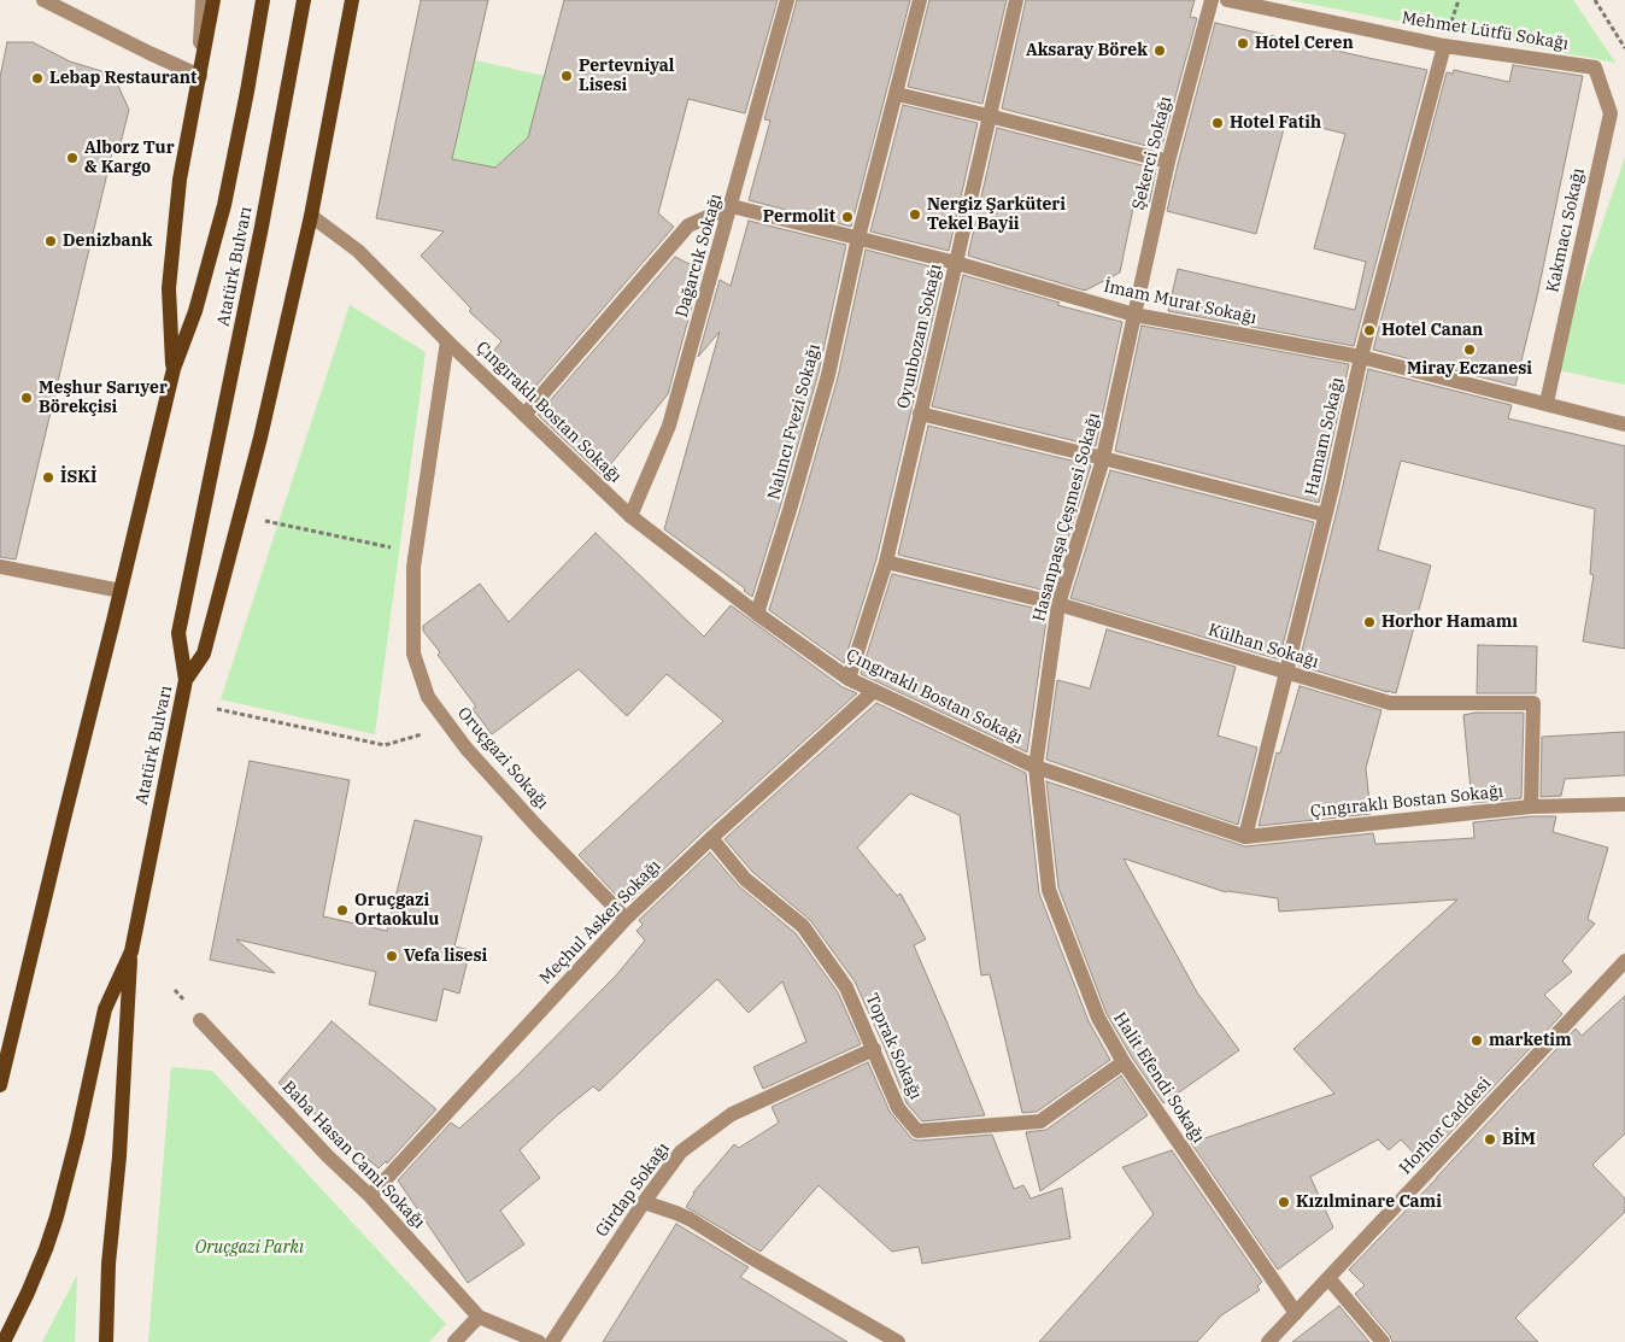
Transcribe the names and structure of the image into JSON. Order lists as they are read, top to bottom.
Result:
{
  "streets": {
    "main road": ["Atatürk Bulvarı"],
    "street": [
      "Mehmet Lütfü Sokağı",
      "Şekerci Sokağı",
      "Kakmacı Sokağı",
      "Dağarcık Sokağı",
      "İmam Murat Sokağı",
      "Oyunbozan Sokağı",
      "Çıngıraklı Bostan Sokağı",
      "Nalıncı Fvezi Sokağı",
      "Hamam Sokağı",
      "Hasanpaşa Çeşmesi Sokağı",
      "Külhan Sokağı",
      "Oruçgazi Sokağı",
      "Meçhul Asker Sokağı",
      "Toprak Sokağı",
      "Halit Efendi Sokağı",
      "Horhor Caddesi",
      "Baba Hasan Cami Sokağı",
      "Girdap Sokağı"
    ]
  },
  "crossings": [
    ["Mehmet Lütfü Sokağı", "Kakmacı Sokağı"],
    ["Mehmet Lütfü Sokağı", "Hamam Sokağı"],
    ["Şekerci Sokağı", "İmam Murat Sokağı"],
    ["Şekerci Sokağı", "Hasanpaşa Çeşmesi Sokağı"],
    ["Kakmacı Sokağı", "İmam Murat Sokağı"],
    ["Dağarcık Sokağı", "İmam Murat Sokağı"],
    ["Dağarcık Sokağı", "Çıngıraklı Bostan Sokağı"],
    ["İmam Murat Sokağı", "Oyunbozan Sokağı"],
    ["İmam Murat Sokağı", "Nalıncı Fvezi Sokağı"],
    ["İmam Murat Sokağı", "Hamam Sokağı"],
    ["İmam Murat Sokağı", "Hasanpaşa Çeşmesi Sokağı"],
    ["Oyunbozan Sokağı", "Çıngıraklı Bostan Sokağı"],
    ["Oyunbozan Sokağı", "Külhan Sokağı"],
    ["Çıngıraklı Bostan Sokağı", "Nalıncı Fvezi Sokağı"],
    ["Çıngıraklı Bostan Sokağı", "Hamam Sokağı"],
    ["Çıngıraklı Bostan Sokağı", "Hasanpaşa Çeşmesi Sokağı"],
    ["Çıngıraklı Bostan Sokağı", "Külhan Sokağı"],
    ["Çıngıraklı Bostan Sokağı", "Oruçgazi Sokağı"],
    ["Çıngıraklı Bostan Sokağı", "Meçhul Asker Sokağı"],
    ["Çıngıraklı Bostan Sokağı", "Halit Efendi Sokağı"],
    ["Hamam Sokağı", "Külhan Sokağı"],
    ["Hasanpaşa Çeşmesi Sokağı", "Külhan Sokağı"],
    ["Hasanpaşa Çeşmesi Sokağı", "Halit Efendi Sokağı"],
    ["Oruçgazi Sokağı", "Meçhul Asker Sokağı"],
    ["Meçhul Asker Sokağı", "Toprak Sokağı"],
    ["Meçhul Asker Sokağı", "Baba Hasan Cami Sokağı"],
    ["Toprak Sokağı", "Halit Efendi Sokağı"],
    ["Toprak Sokağı", "Girdap Sokağı"],
    ["Halit Efendi Sokağı", "Horhor Caddesi"]
  ],
  "parks": ["Oruçgazi Parkı"],
  "places": [
    "Hotel Ceren",
    "Aksaray Börek",
    "Pertevniyal Lisesi",
    "Lebap Restaurant",
    "Hotel Fatih",
    "Alborz Tur & Kargo",
    "Nergiz Şarküteri Tekel Bayii",
    "Permolit",
    "Denizbank",
    "Hotel Canan",
    "Miray Eczanesi",
    "Meşhur Sarıyer Börekçisi",
    "İSKİ",
    "Horhor Hamamı",
    "Oruçgazi Ortaokulu",
    "Vefa lisesi",
    "marketim",
    "BİM",
    "Kızılminare Cami"
  ]
}
